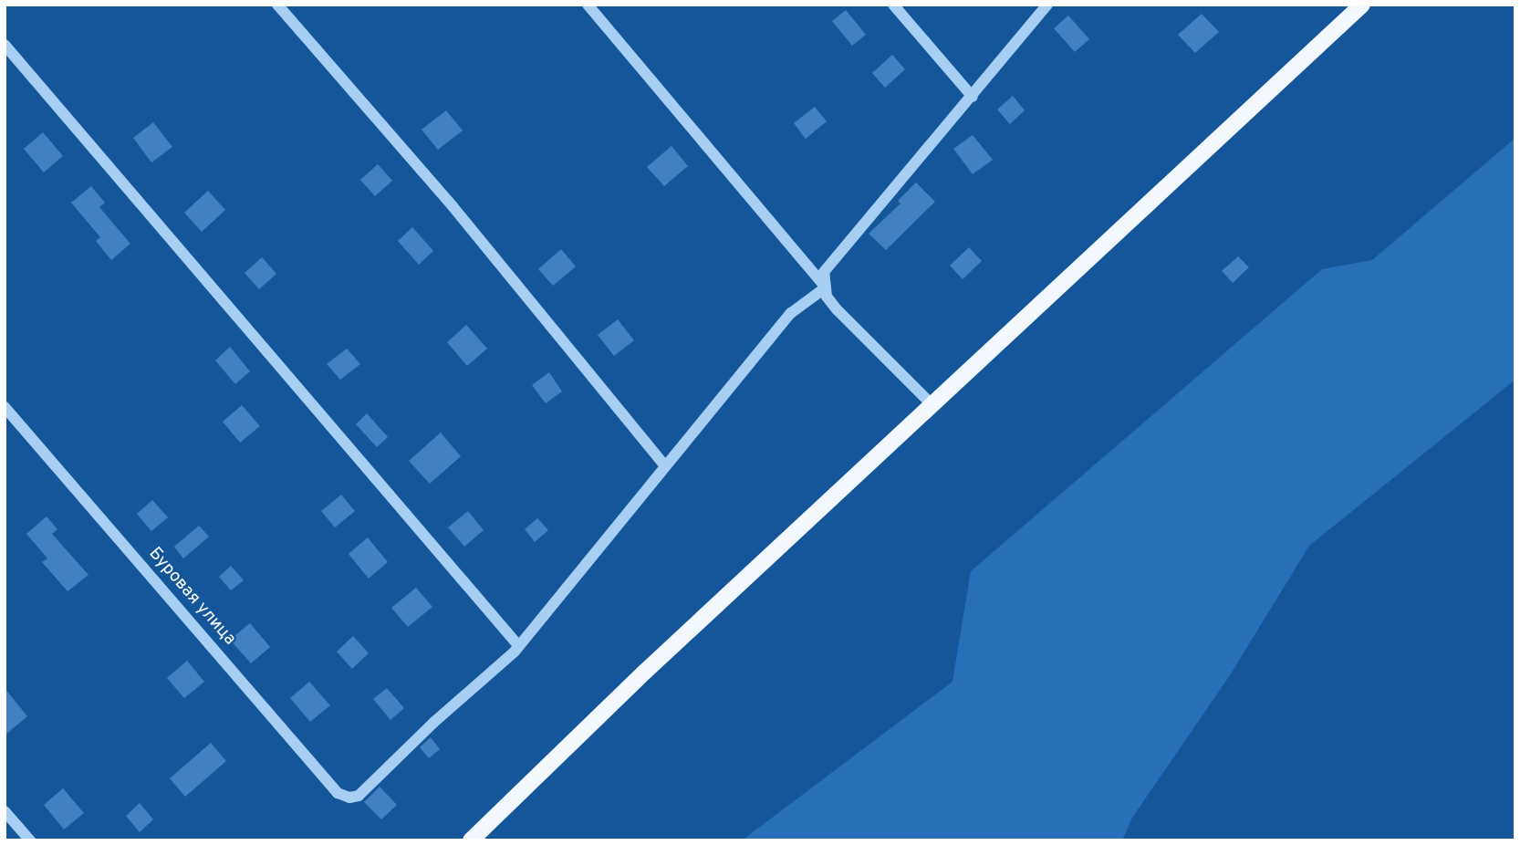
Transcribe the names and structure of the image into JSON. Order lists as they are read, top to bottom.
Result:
{
  "streets": {
    "street": ["Буровая улица"]
  }
}
